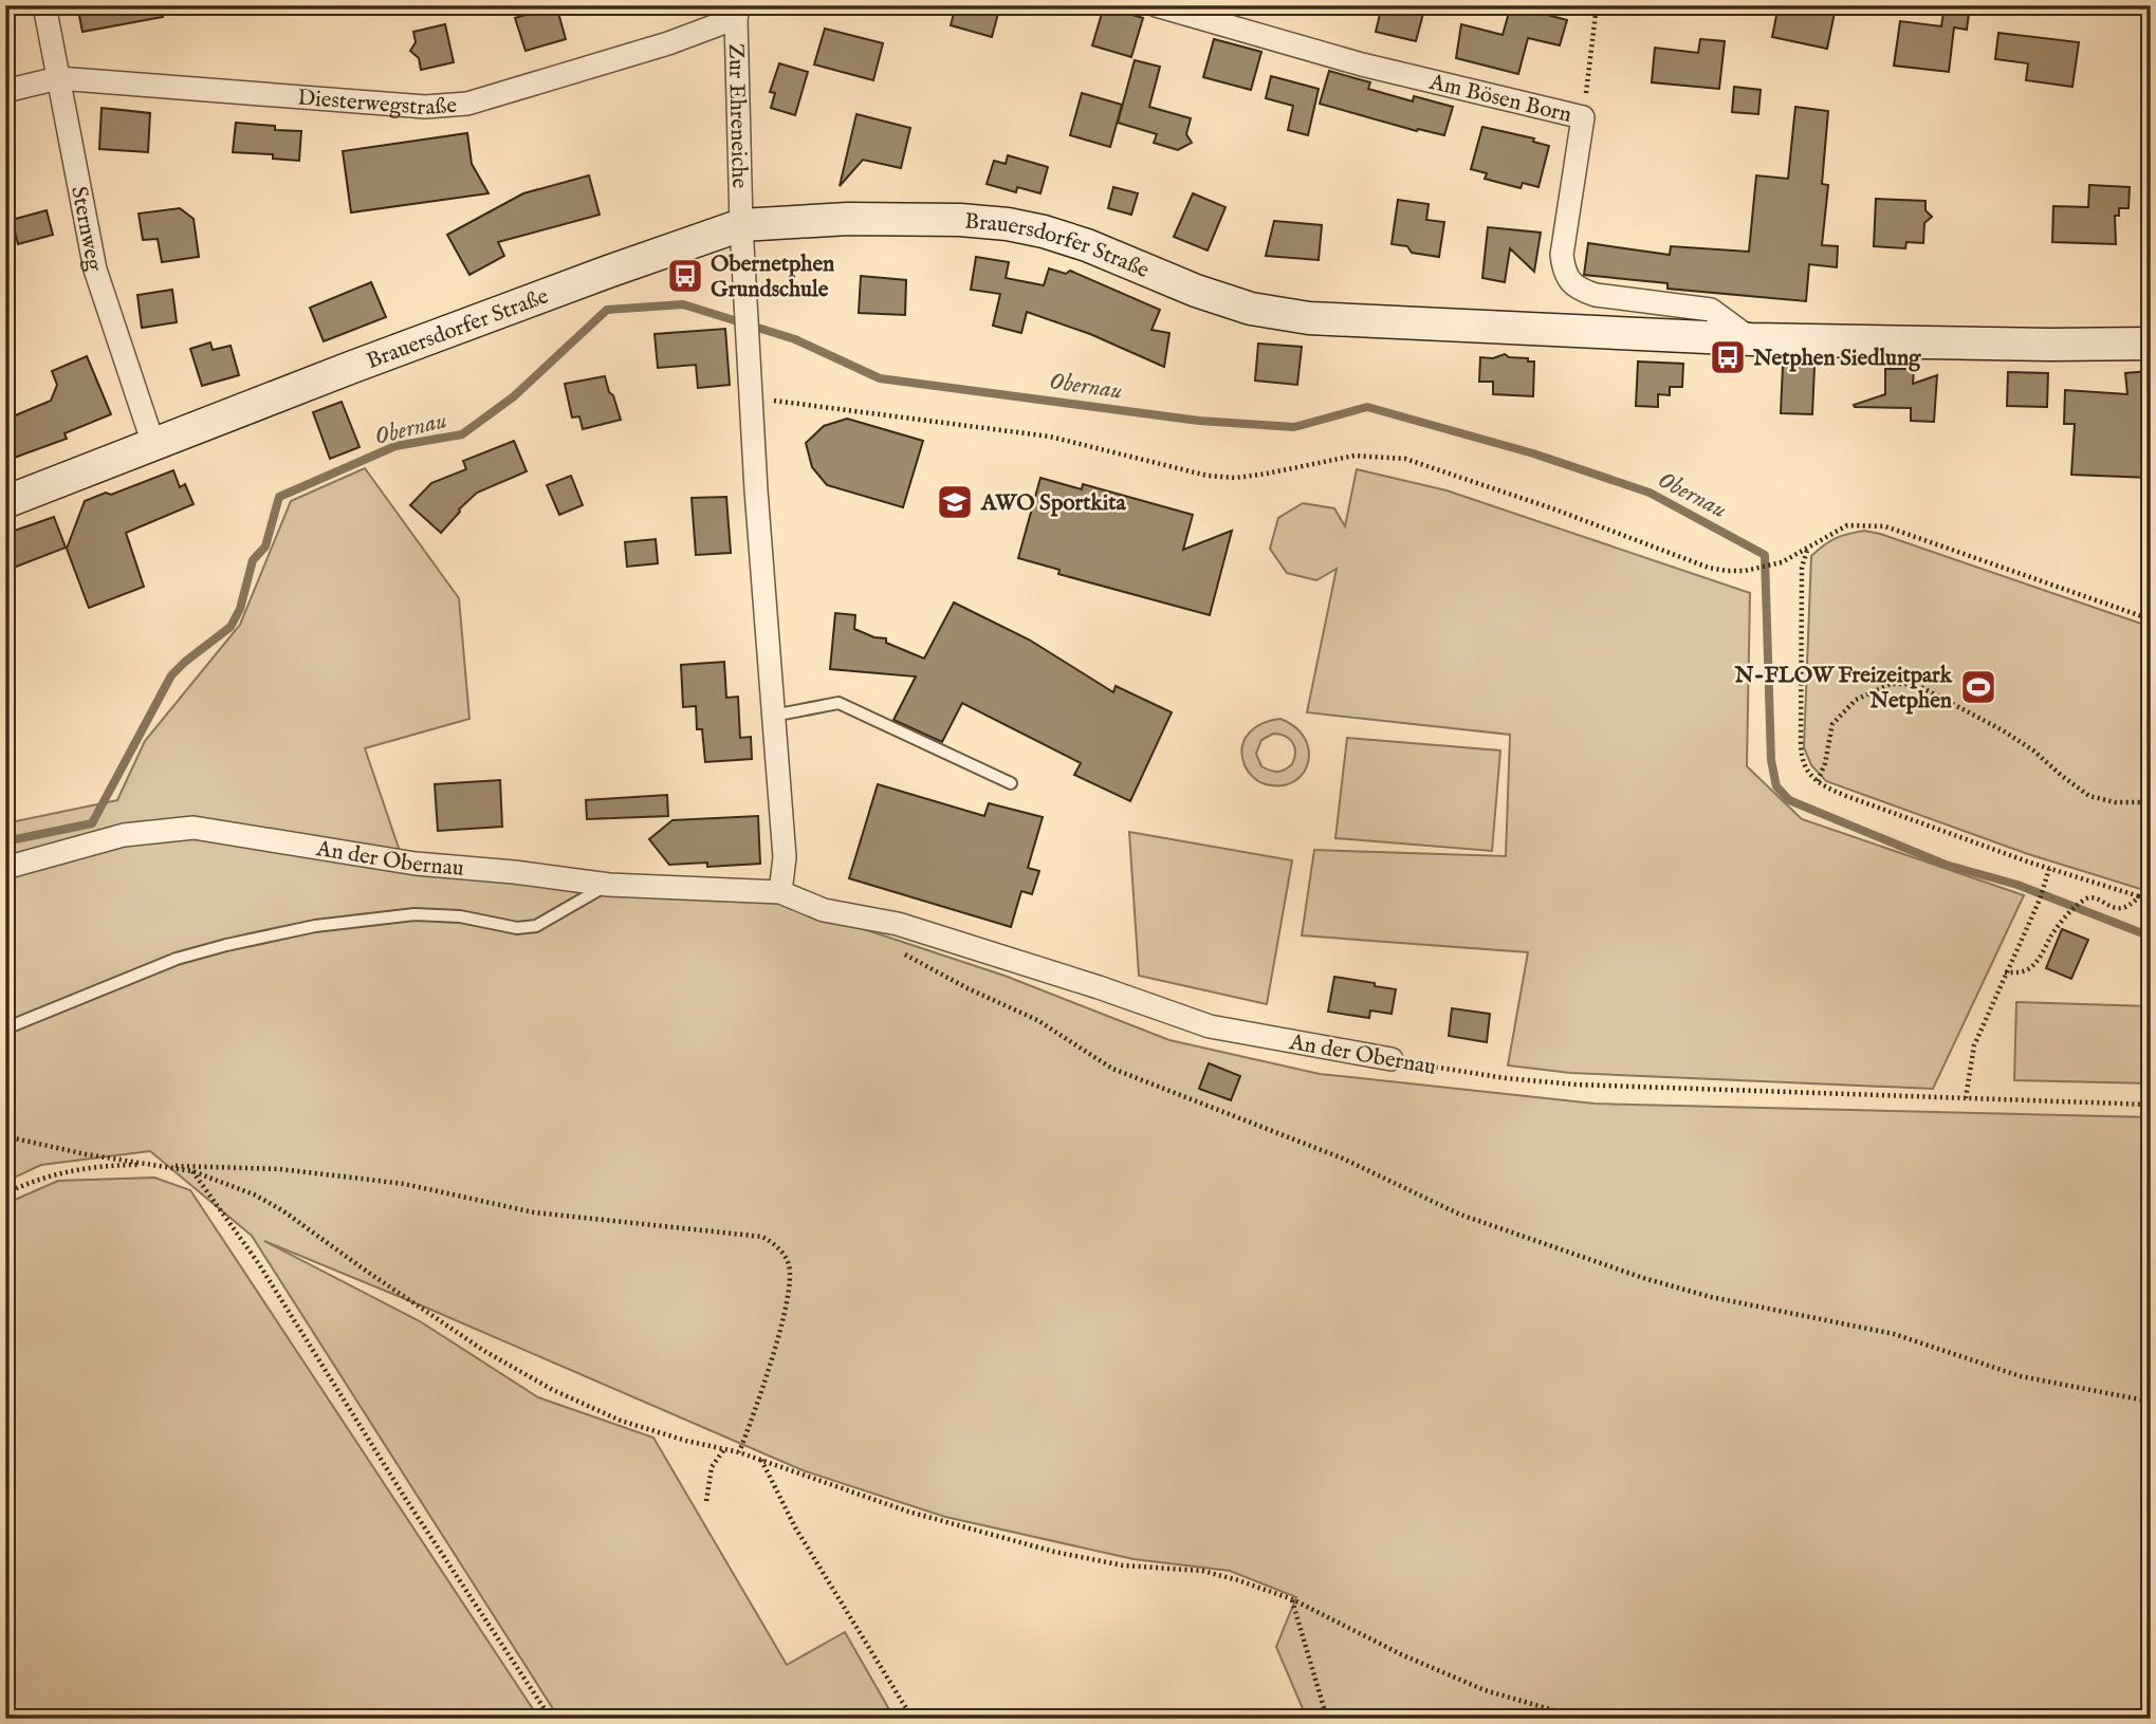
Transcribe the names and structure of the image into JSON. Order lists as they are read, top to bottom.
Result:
{
  "streets": {
    "street": [
      "Am Bösen Born",
      "Diesterwegstraße",
      "Zur Ehreneiche",
      "Sternweg",
      "Brauersdorfer Straße",
      "An der Obernau"
    ]
  },
  "crossings": [
    ["Am Bösen Born", "Brauersdorfer Straße"],
    ["Diesterwegstraße", "Zur Ehreneiche"],
    ["Diesterwegstraße", "Sternweg"],
    ["Zur Ehreneiche", "Brauersdorfer Straße"],
    ["Sternweg", "Brauersdorfer Straße"]
  ],
  "water": ["Obernau"],
  "places": {
    "bus stop": ["Obernetphen Grundschule", "Netphen Siedlung"],
    "school or university": ["AWO Sportkita"],
    "sports": ["N-FLOW Freizeitpark Netphen"]
  }
}
